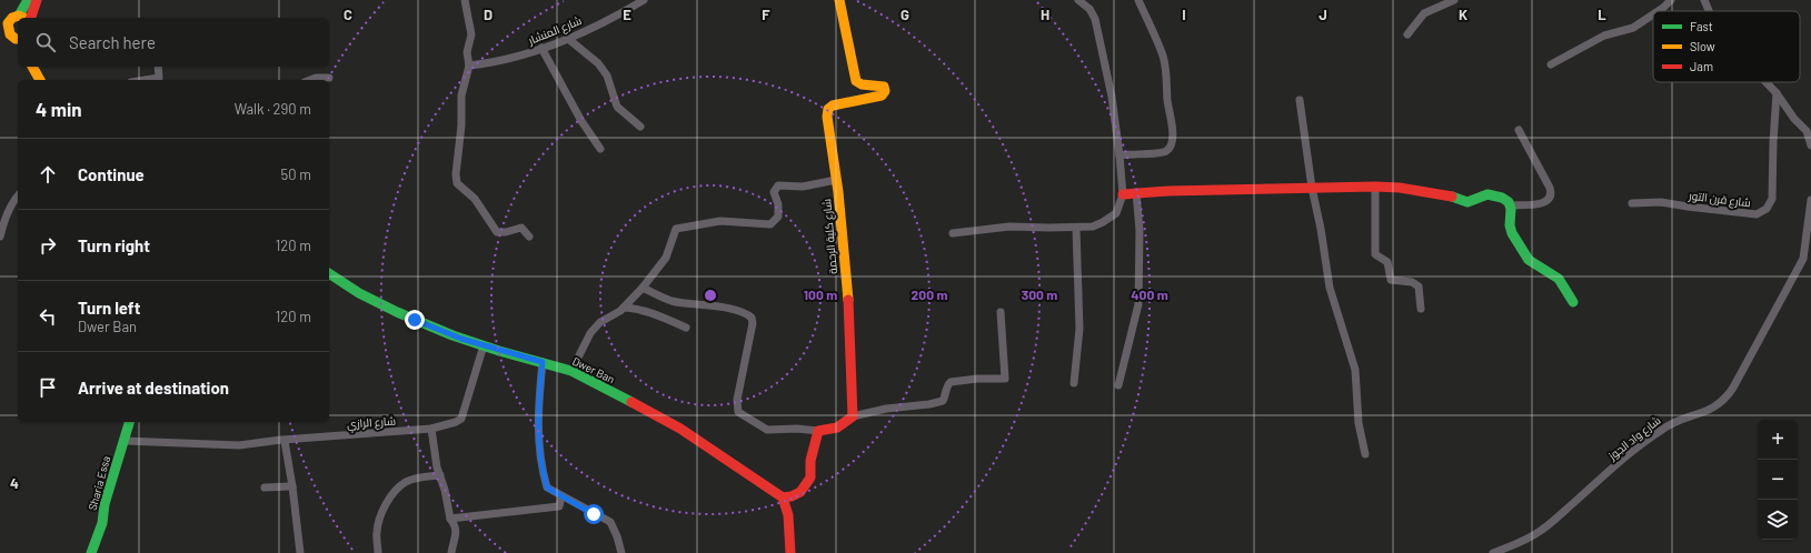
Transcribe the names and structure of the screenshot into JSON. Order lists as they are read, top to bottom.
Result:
{
  "streets": {
    "street": [
      "شارع المنشار",
      "شارع قرن التور",
      "شارع كلية الرحمة",
      "Dwer Ban",
      "شارع الرازي",
      "شارع واد الجوز",
      "Sharia Essa"
    ]
  },
  "crossings": [
    ["Dwer Ban", "شارع الرازي"],
    ["شارع الرازي", "Sharia Essa"]
  ],
  "legend": ["Fast", "Slow", "Jam"],
  "page": {
    "search": "Search here",
    "heading": ["4 min", "Walk · 290 m"],
    "list": [
      ["Continue", "50 m"],
      ["Turn right", "120 m"],
      ["Turn left", "Dwer Ban", "120 m"],
      "Arrive at destination"
    ],
    "map_buttons": ["+", "−"]
  },
  "grid": {
    "columns": [
      "C",
      "D",
      "E",
      "F",
      "G",
      "H",
      "I",
      "J",
      "K",
      "L"
    ],
    "rows": ["4"]
  },
  "rings": [
    "100 m",
    "200 m",
    "300 m",
    "400 m"
  ]
}
